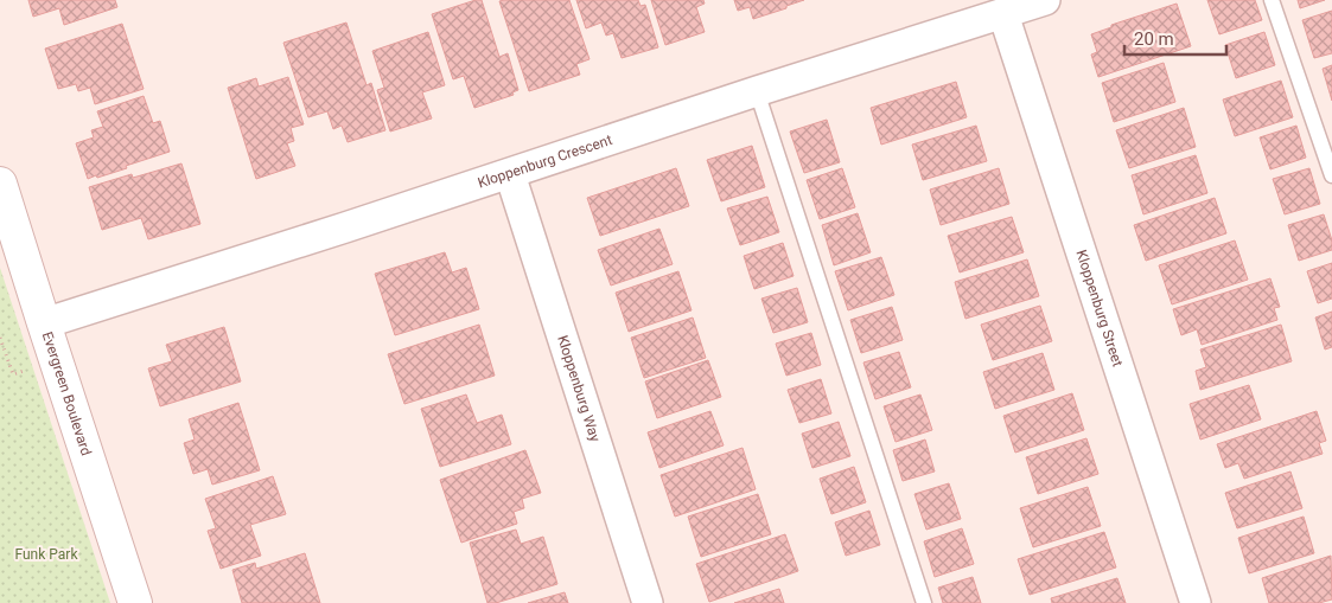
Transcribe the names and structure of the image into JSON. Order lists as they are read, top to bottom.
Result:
{
  "streets": {
    "street": [
      "Kloppenburg Crescent",
      "Kloppenburg Street",
      "Kloppenburg Way",
      "Evergreen Boulevard"
    ]
  },
  "crossings": [
    ["Kloppenburg Crescent", "Kloppenburg Street"],
    ["Kloppenburg Crescent", "Kloppenburg Way"],
    ["Kloppenburg Crescent", "Evergreen Boulevard"]
  ],
  "parks": ["Funk Park"],
  "scale_bar": "20 m"
}
